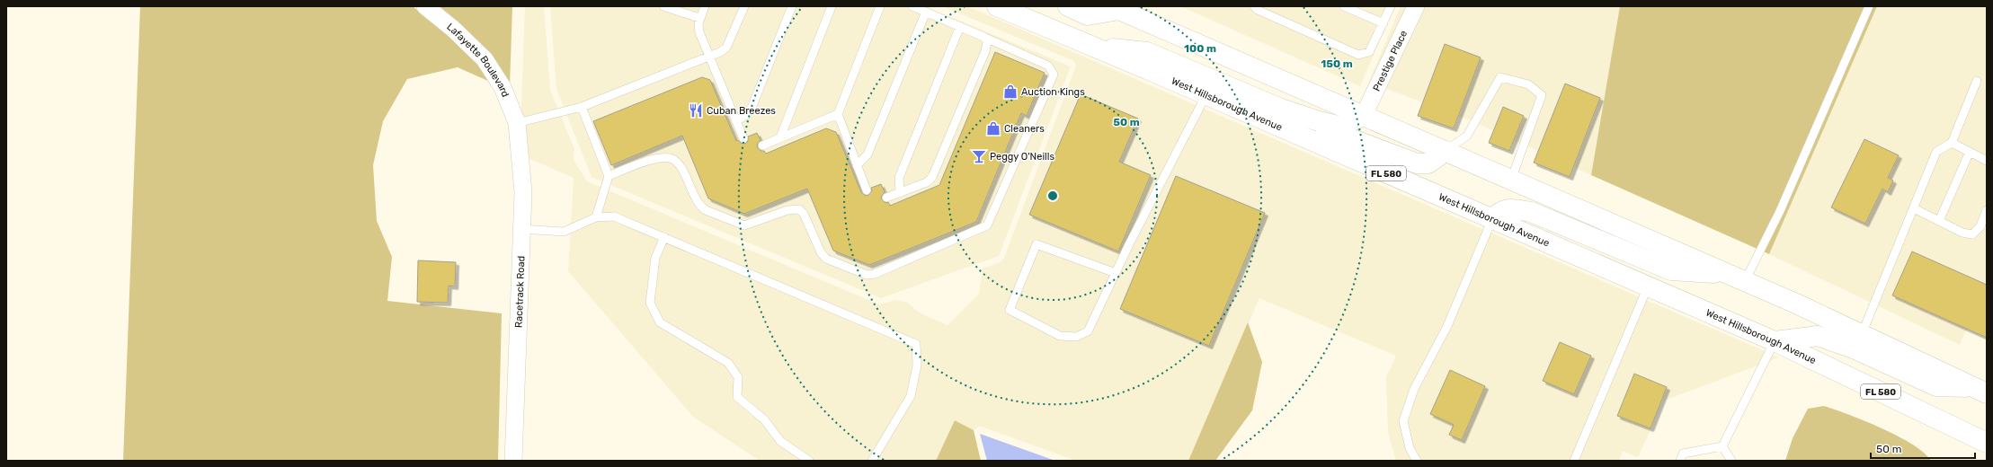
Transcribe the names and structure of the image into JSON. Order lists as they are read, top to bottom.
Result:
{
  "streets": {
    "main road": ["West Hillsborough Avenue", "FL 580"],
    "street": ["Lafayette Boulevard", "Prestige Place", "Racetrack Road"]
  },
  "crossings": [
    ["Lafayette Boulevard", "Racetrack Road"]
  ],
  "places": {
    "shop": ["Auction Kings", "Cleaners"],
    "restaurant": ["Cuban Breezes"],
    "bar": ["Peggy O'Neills"]
  },
  "scale_bar": "50 m",
  "rings": ["100 m", "150 m", "50 m"]
}
